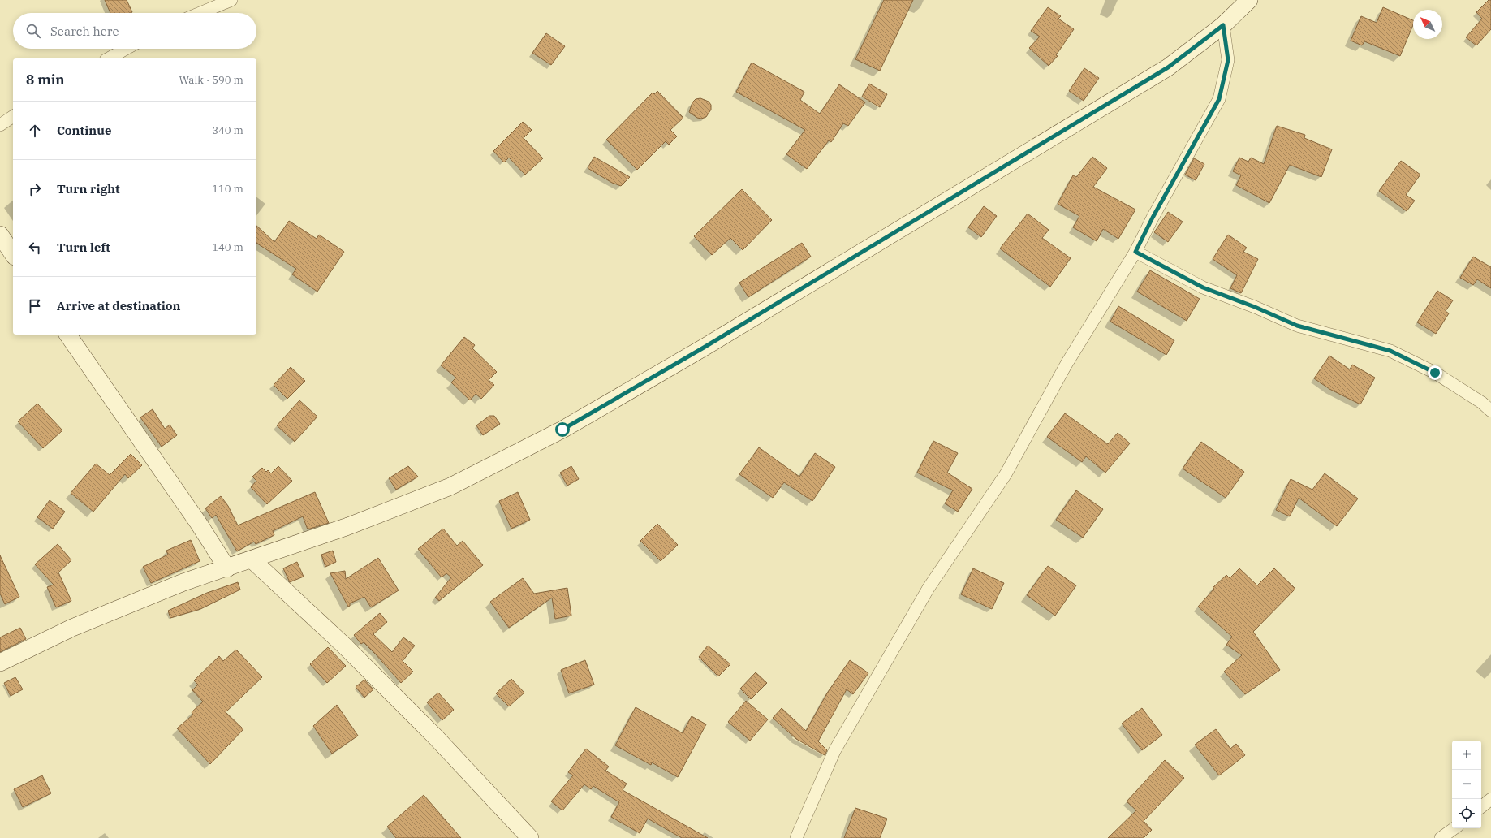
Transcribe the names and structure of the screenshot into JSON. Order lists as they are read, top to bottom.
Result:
{
  "north": "top left",
  "page": {
    "search": "Search here",
    "heading": ["8 min", "Walk · 590 m"],
    "list": [
      ["Continue", "340 m"],
      ["Turn right", "110 m"],
      ["Turn left", "140 m"],
      "Arrive at destination"
    ],
    "map_buttons": ["+", "−"]
  }
}
